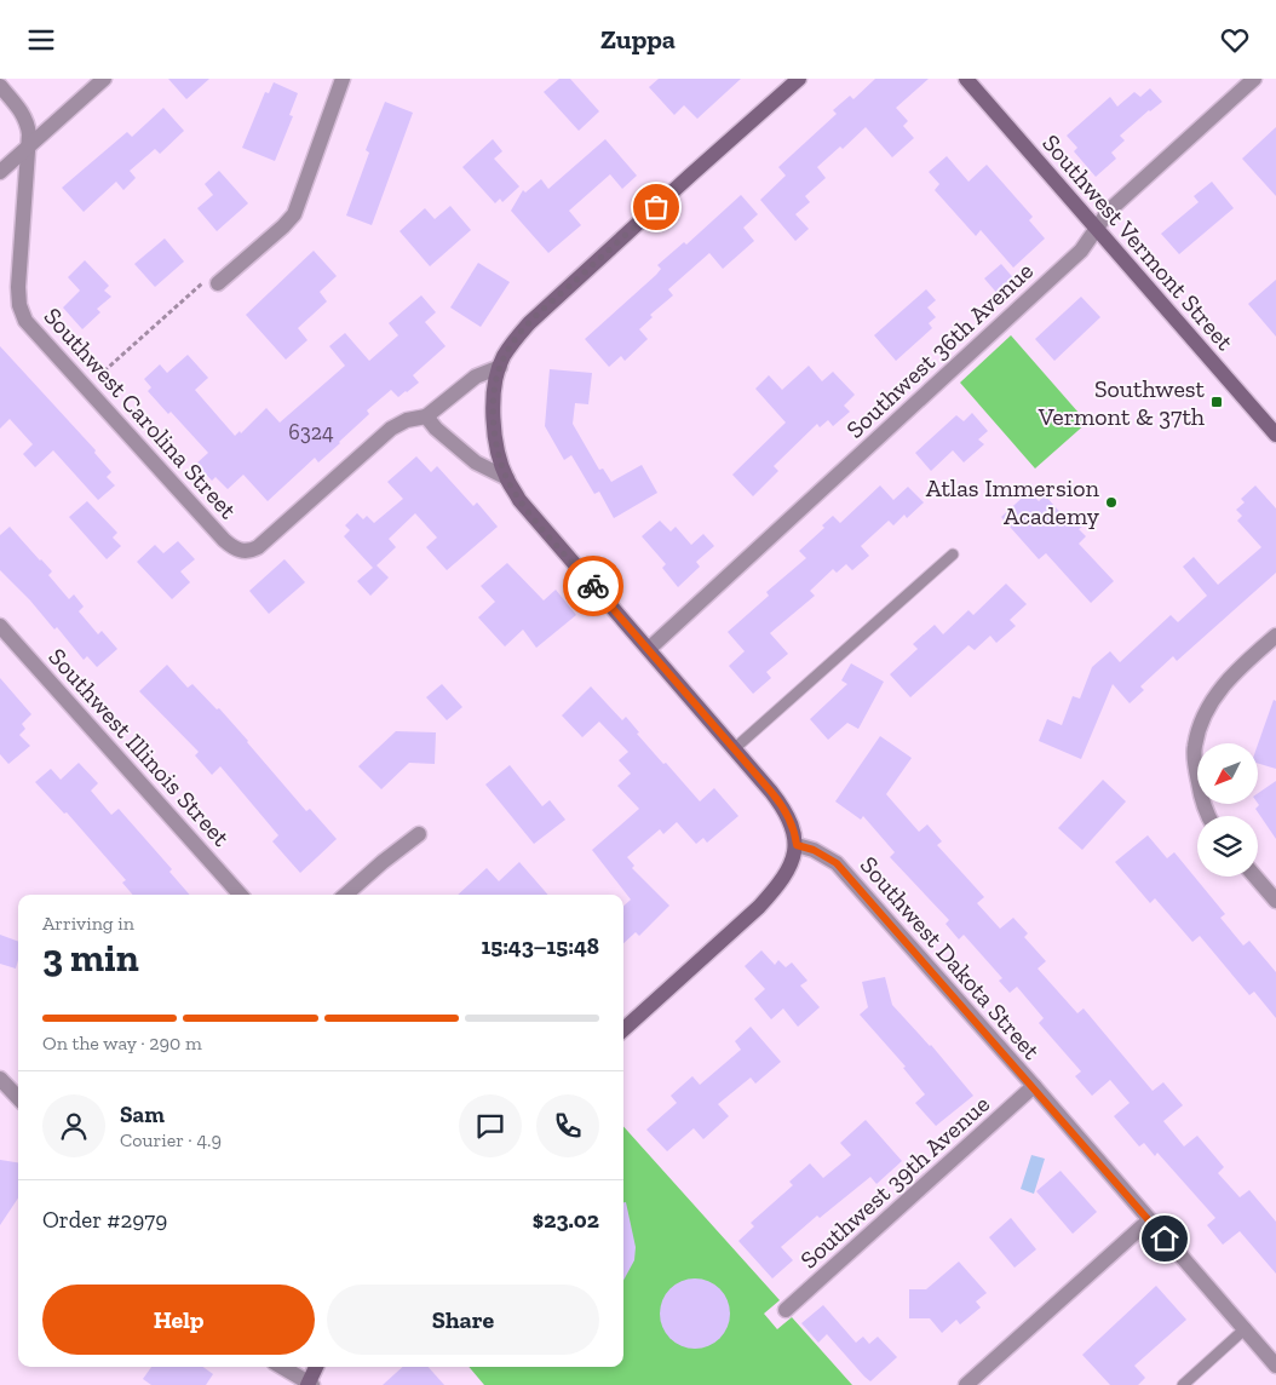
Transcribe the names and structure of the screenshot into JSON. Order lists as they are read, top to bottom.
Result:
{
  "streets": {
    "street": [
      "Southwest Vermont Street",
      "Southwest 36th Avenue",
      "Southwest Carolina Street",
      "Southwest Illinois Street",
      "Southwest Dakota Street",
      "Southwest 39th Avenue"
    ]
  },
  "crossings": [
    ["Southwest Vermont Street", "Southwest 36th Avenue"],
    ["Southwest Dakota Street", "Southwest 39th Avenue"]
  ],
  "places": {
    "transit": ["Southwest Vermont & 37th"],
    "other": ["Atlas Immersion Academy"]
  },
  "house_numbers": ["6324"],
  "north": "bottom left",
  "page": {
    "header": "Zuppa",
    "heading": ["3 min", "Arriving in", "15:43–15:48"],
    "panel": [
      "Sam",
      "Courier · 4.9",
      "Order #2979",
      "$23.02"
    ],
    "bar": "On the way · 290 m",
    "buttons": ["Help", "Share"]
  }
}
